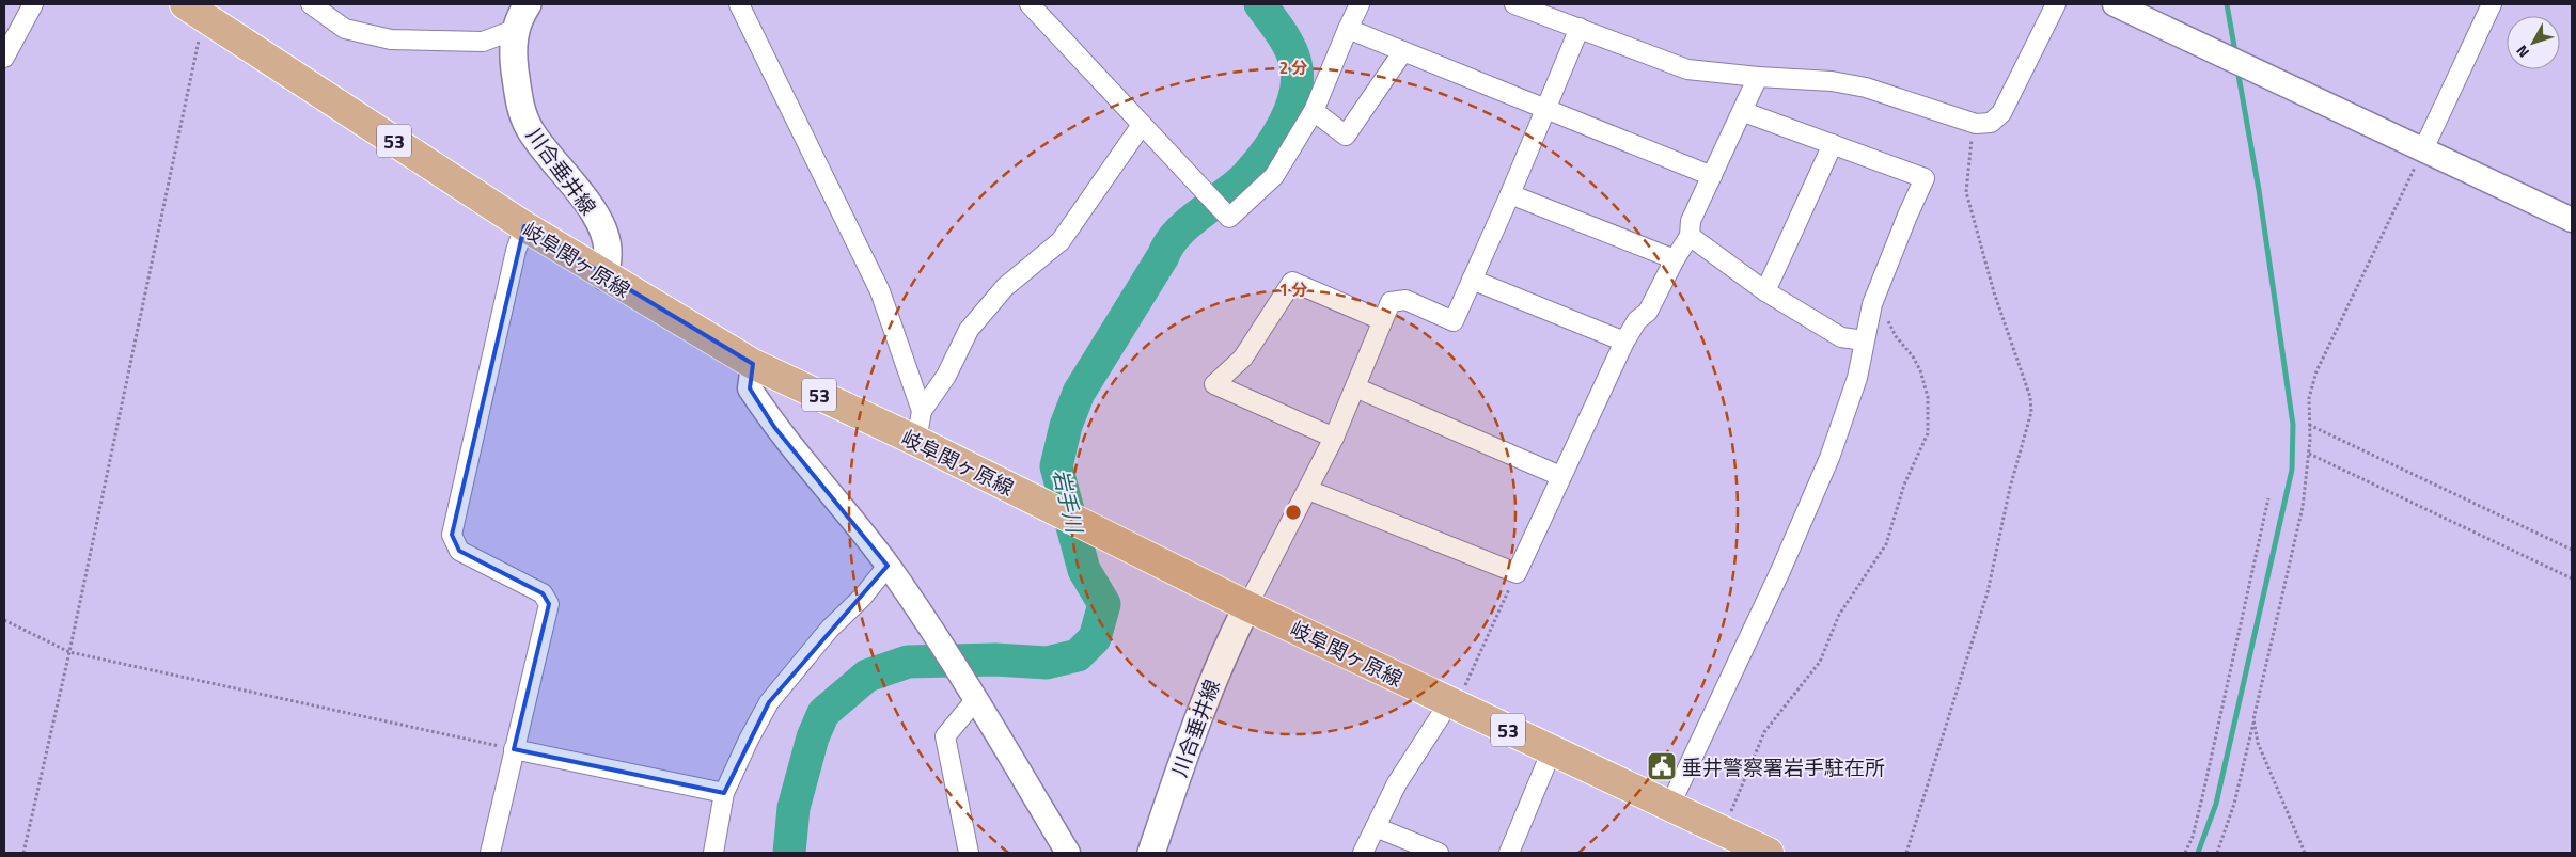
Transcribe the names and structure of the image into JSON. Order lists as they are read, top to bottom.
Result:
{
  "streets": {
    "main road": ["53", "川合垂井線", "岐阜関ヶ原線"]
  },
  "crossings": [
    ["川合垂井線", "岐阜関ヶ原線"]
  ],
  "water": ["岩手川"],
  "places": {
    "public building": ["垂井警察署岩手駐在所"]
  },
  "north": "bottom left",
  "rings": ["2 分", "1 分"]
}
